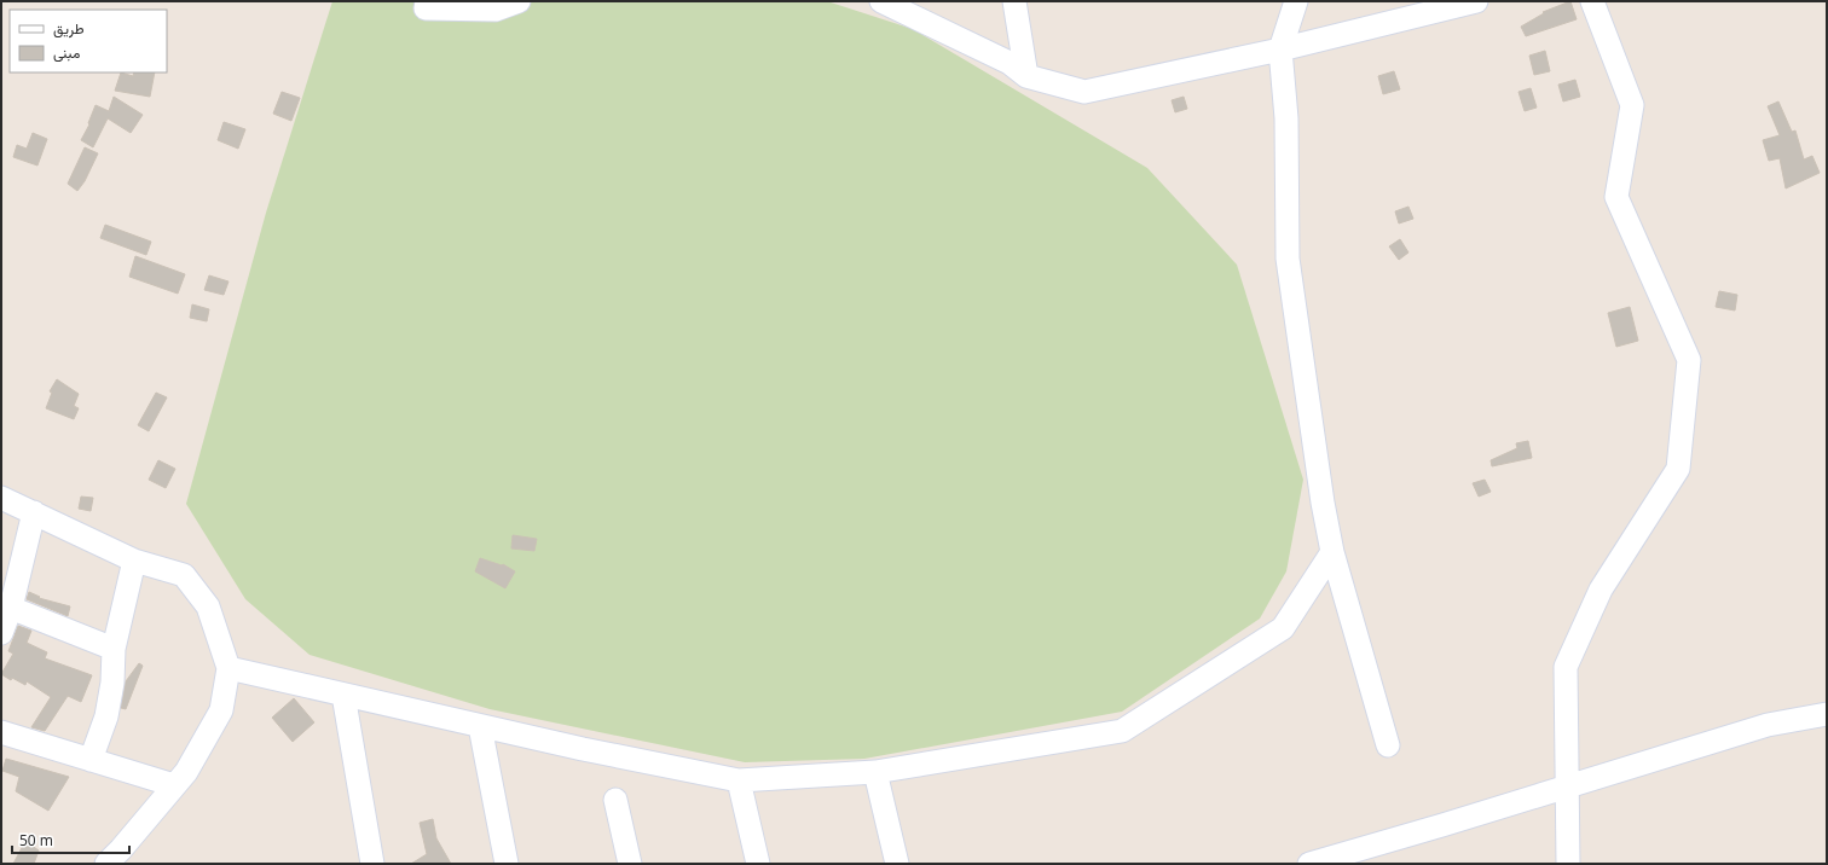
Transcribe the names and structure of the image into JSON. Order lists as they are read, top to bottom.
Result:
{
  "legend": ["طريق", "مبنى"],
  "scale_bar": "50 m"
}
